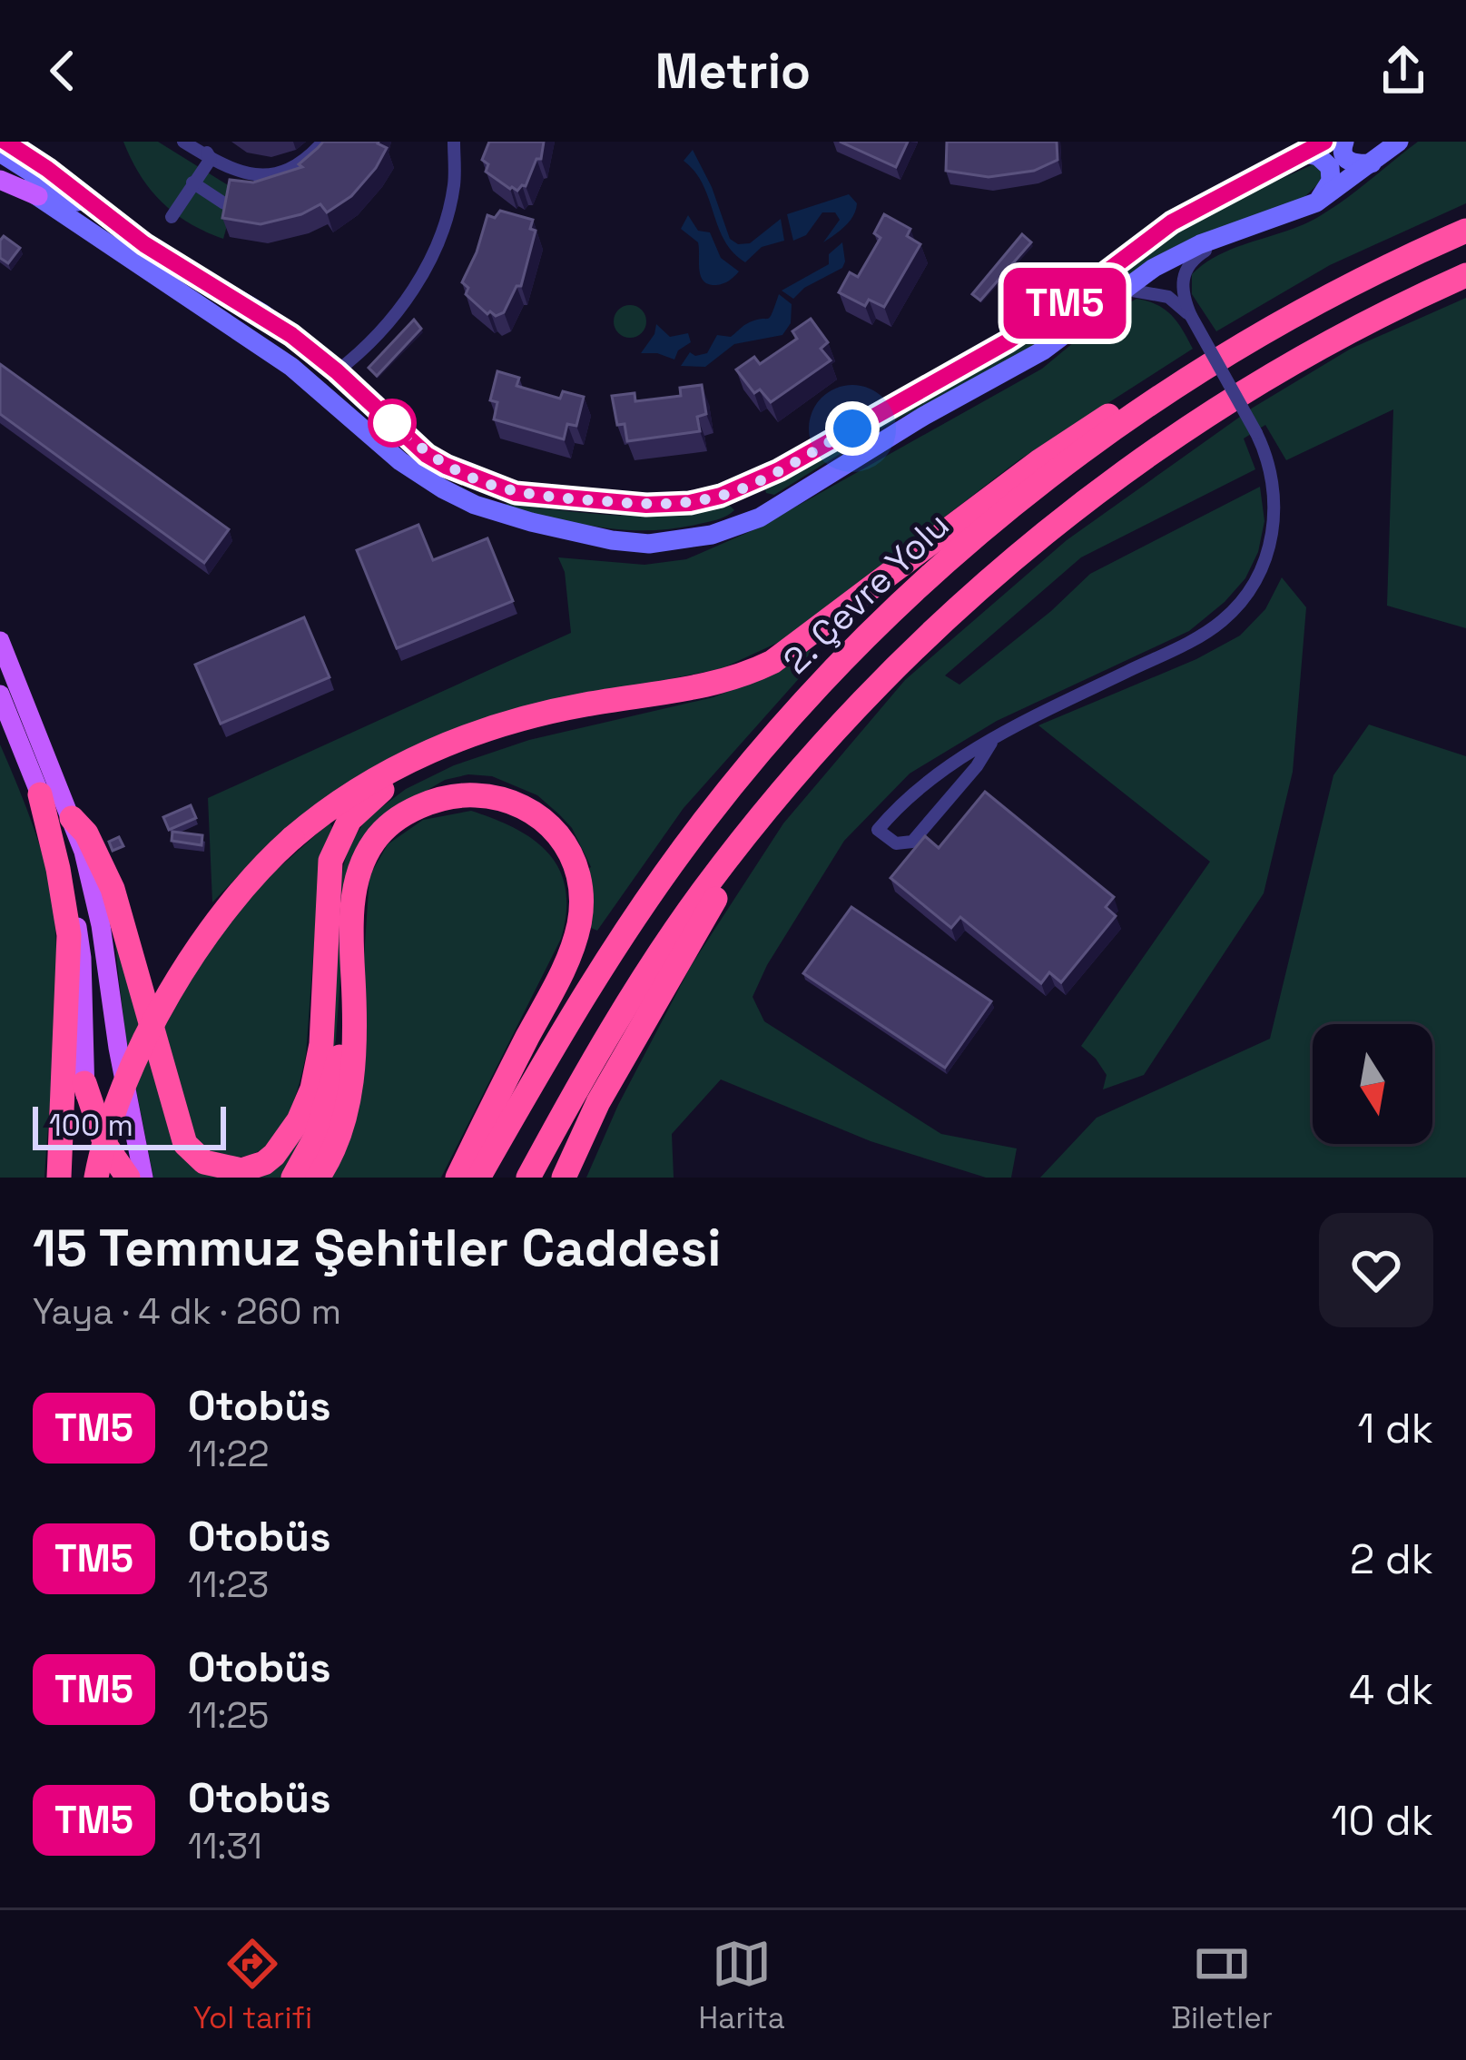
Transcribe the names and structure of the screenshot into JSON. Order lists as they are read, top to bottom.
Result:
{
  "streets": {
    "highway": ["2. Çevre Yolu"]
  },
  "lines": ["bus line TM5"],
  "scale_bar": "100 m",
  "north": "bottom",
  "page": {
    "header": "Metrio",
    "on_map": "TM5",
    "scale": "100 m",
    "heading": ["15 Temmuz Şehitler Caddesi", "Yaya · 4 dk · 260 m"],
    "list": [
      {
        "mark": "TM5",
        "name": "Otobüs",
        "note": "11:22",
        "value": "1 dk"
      },
      {
        "mark": "TM5",
        "name": "Otobüs",
        "note": "11:23",
        "value": "2 dk"
      },
      {
        "mark": "TM5",
        "name": "Otobüs",
        "note": "11:25",
        "value": "4 dk"
      },
      {
        "mark": "TM5",
        "name": "Otobüs",
        "note": "11:31",
        "value": "10 dk"
      }
    ],
    "tabs": ["Yol tarifi", "Harita", "Biletler"]
  }
}
